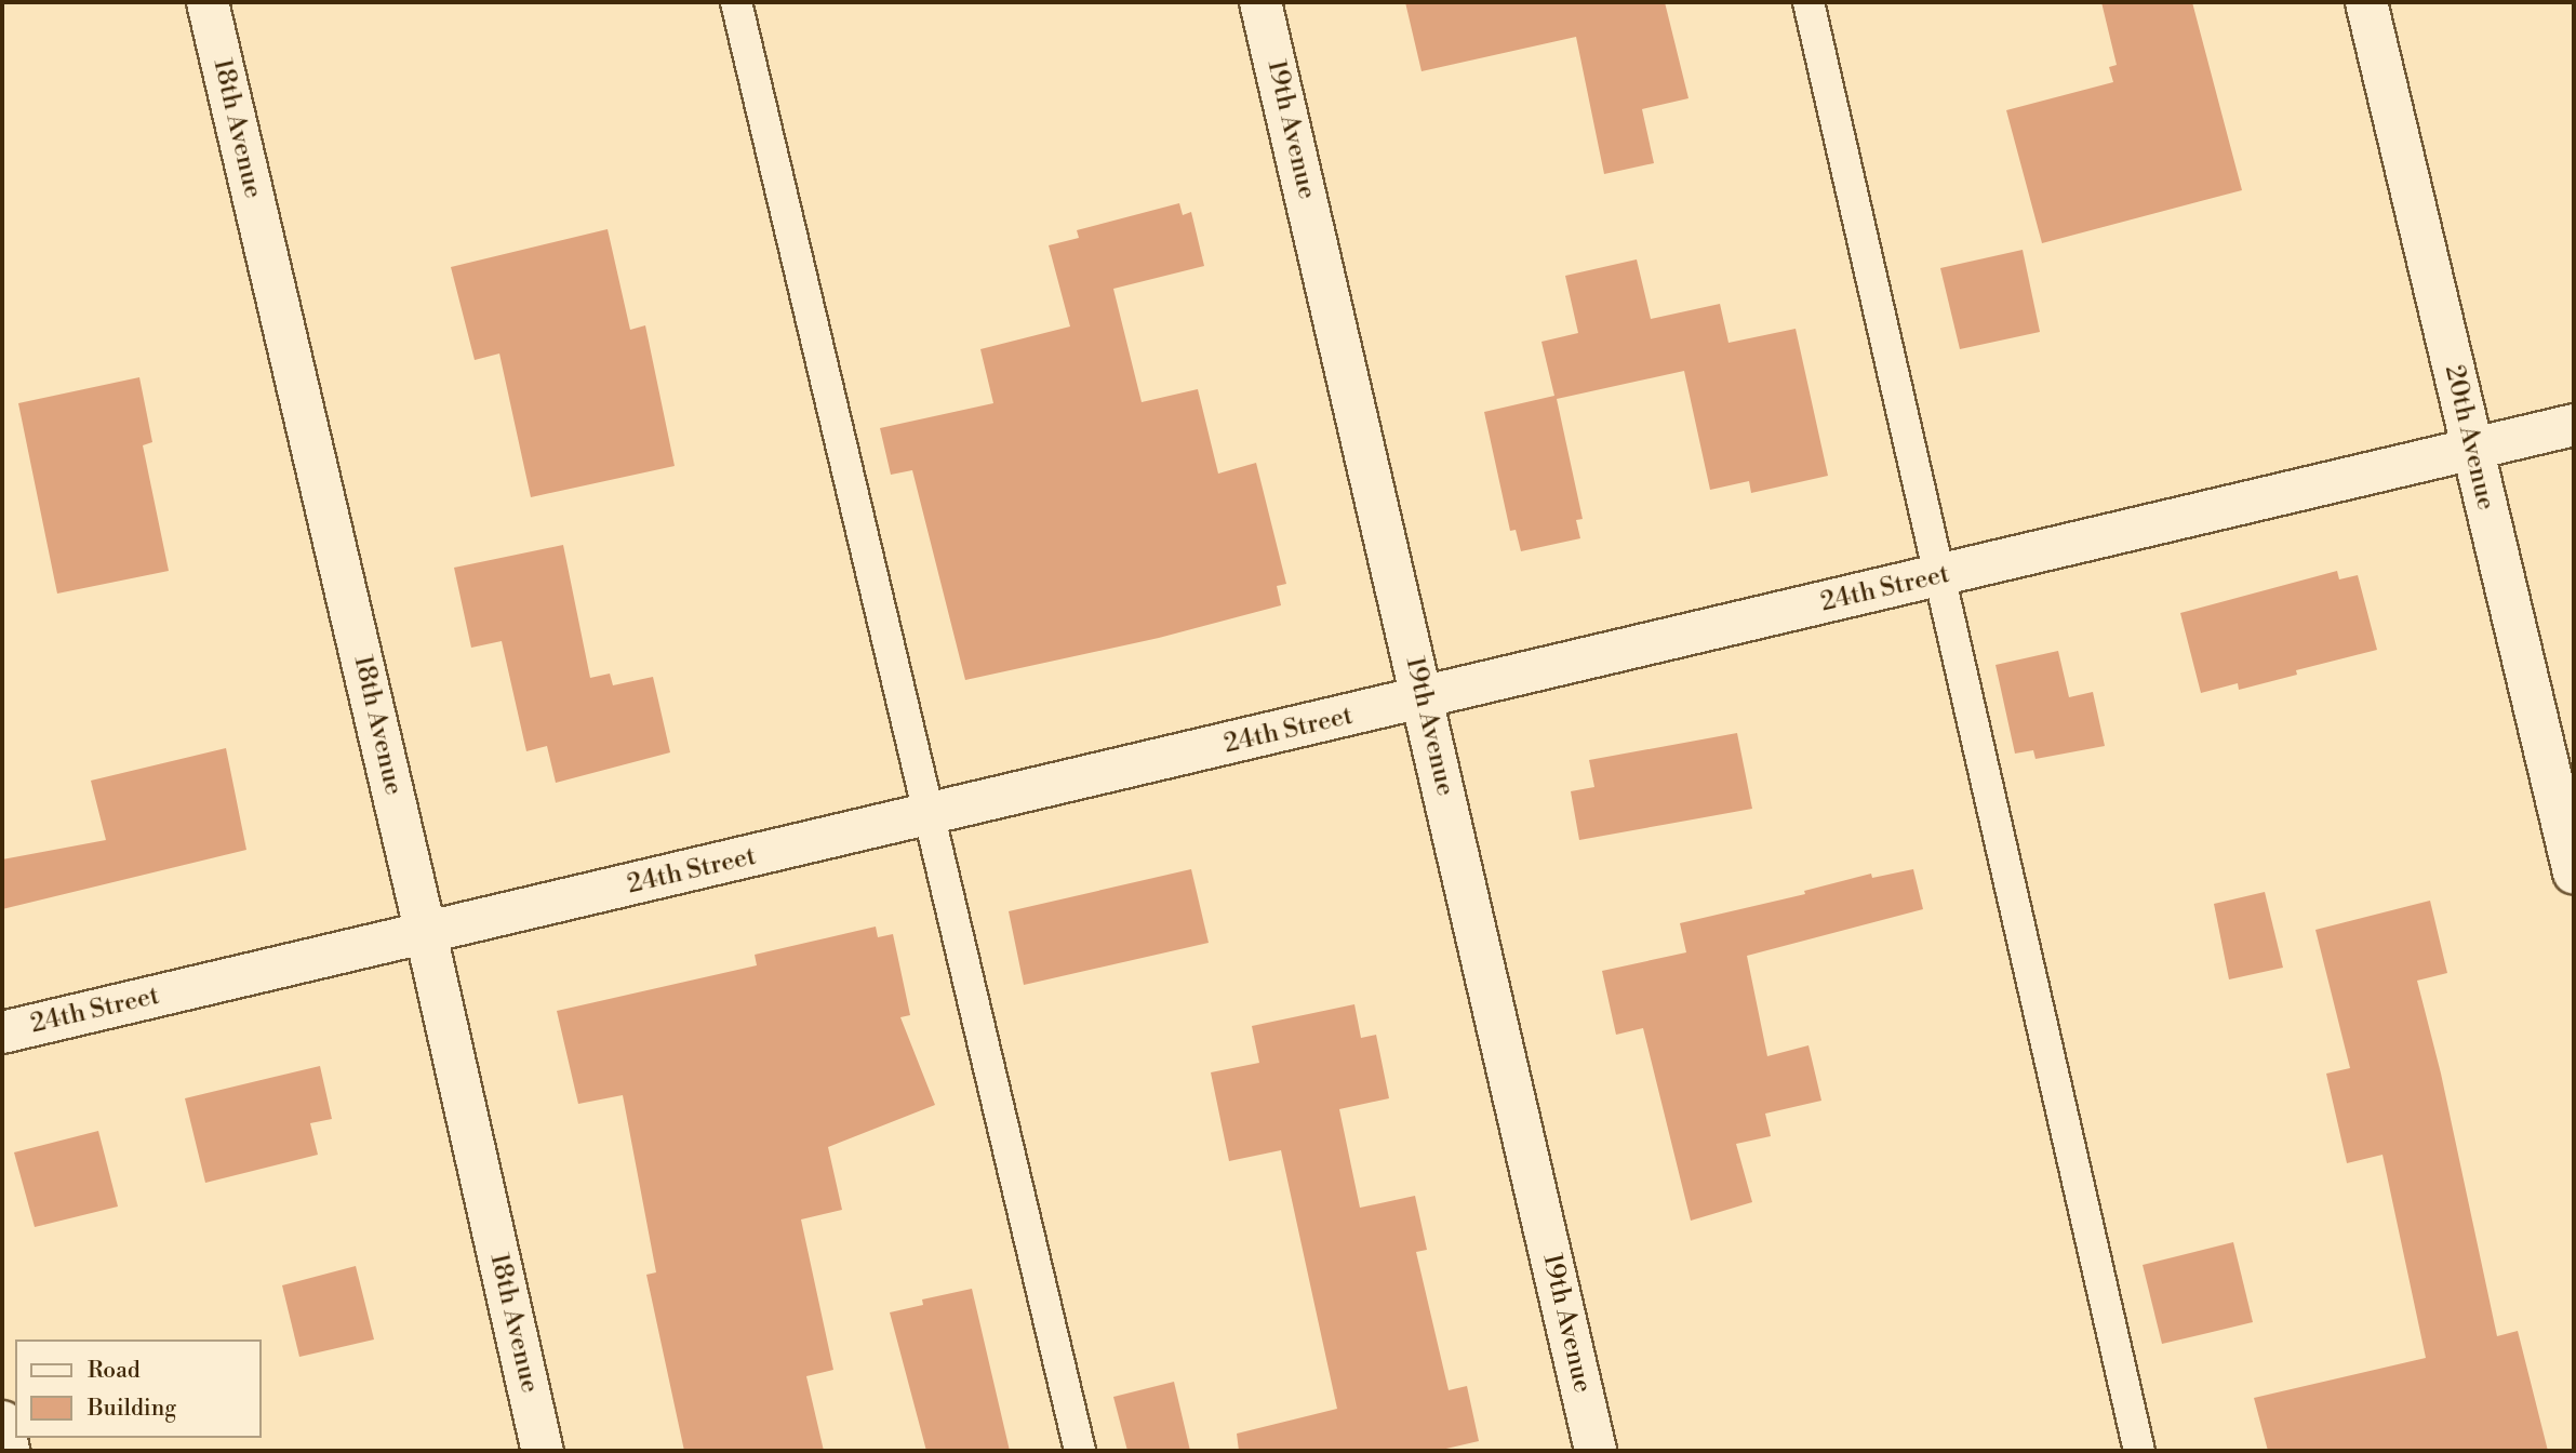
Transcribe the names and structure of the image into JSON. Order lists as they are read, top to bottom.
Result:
{
  "streets": {
    "street": [
      "18th Avenue",
      "19th Avenue",
      "20th Avenue",
      "24th Street"
    ]
  },
  "crossings": [
    ["18th Avenue", "24th Street"],
    ["19th Avenue", "24th Street"],
    ["20th Avenue", "24th Street"]
  ],
  "legend": ["Road", "Building"]
}
